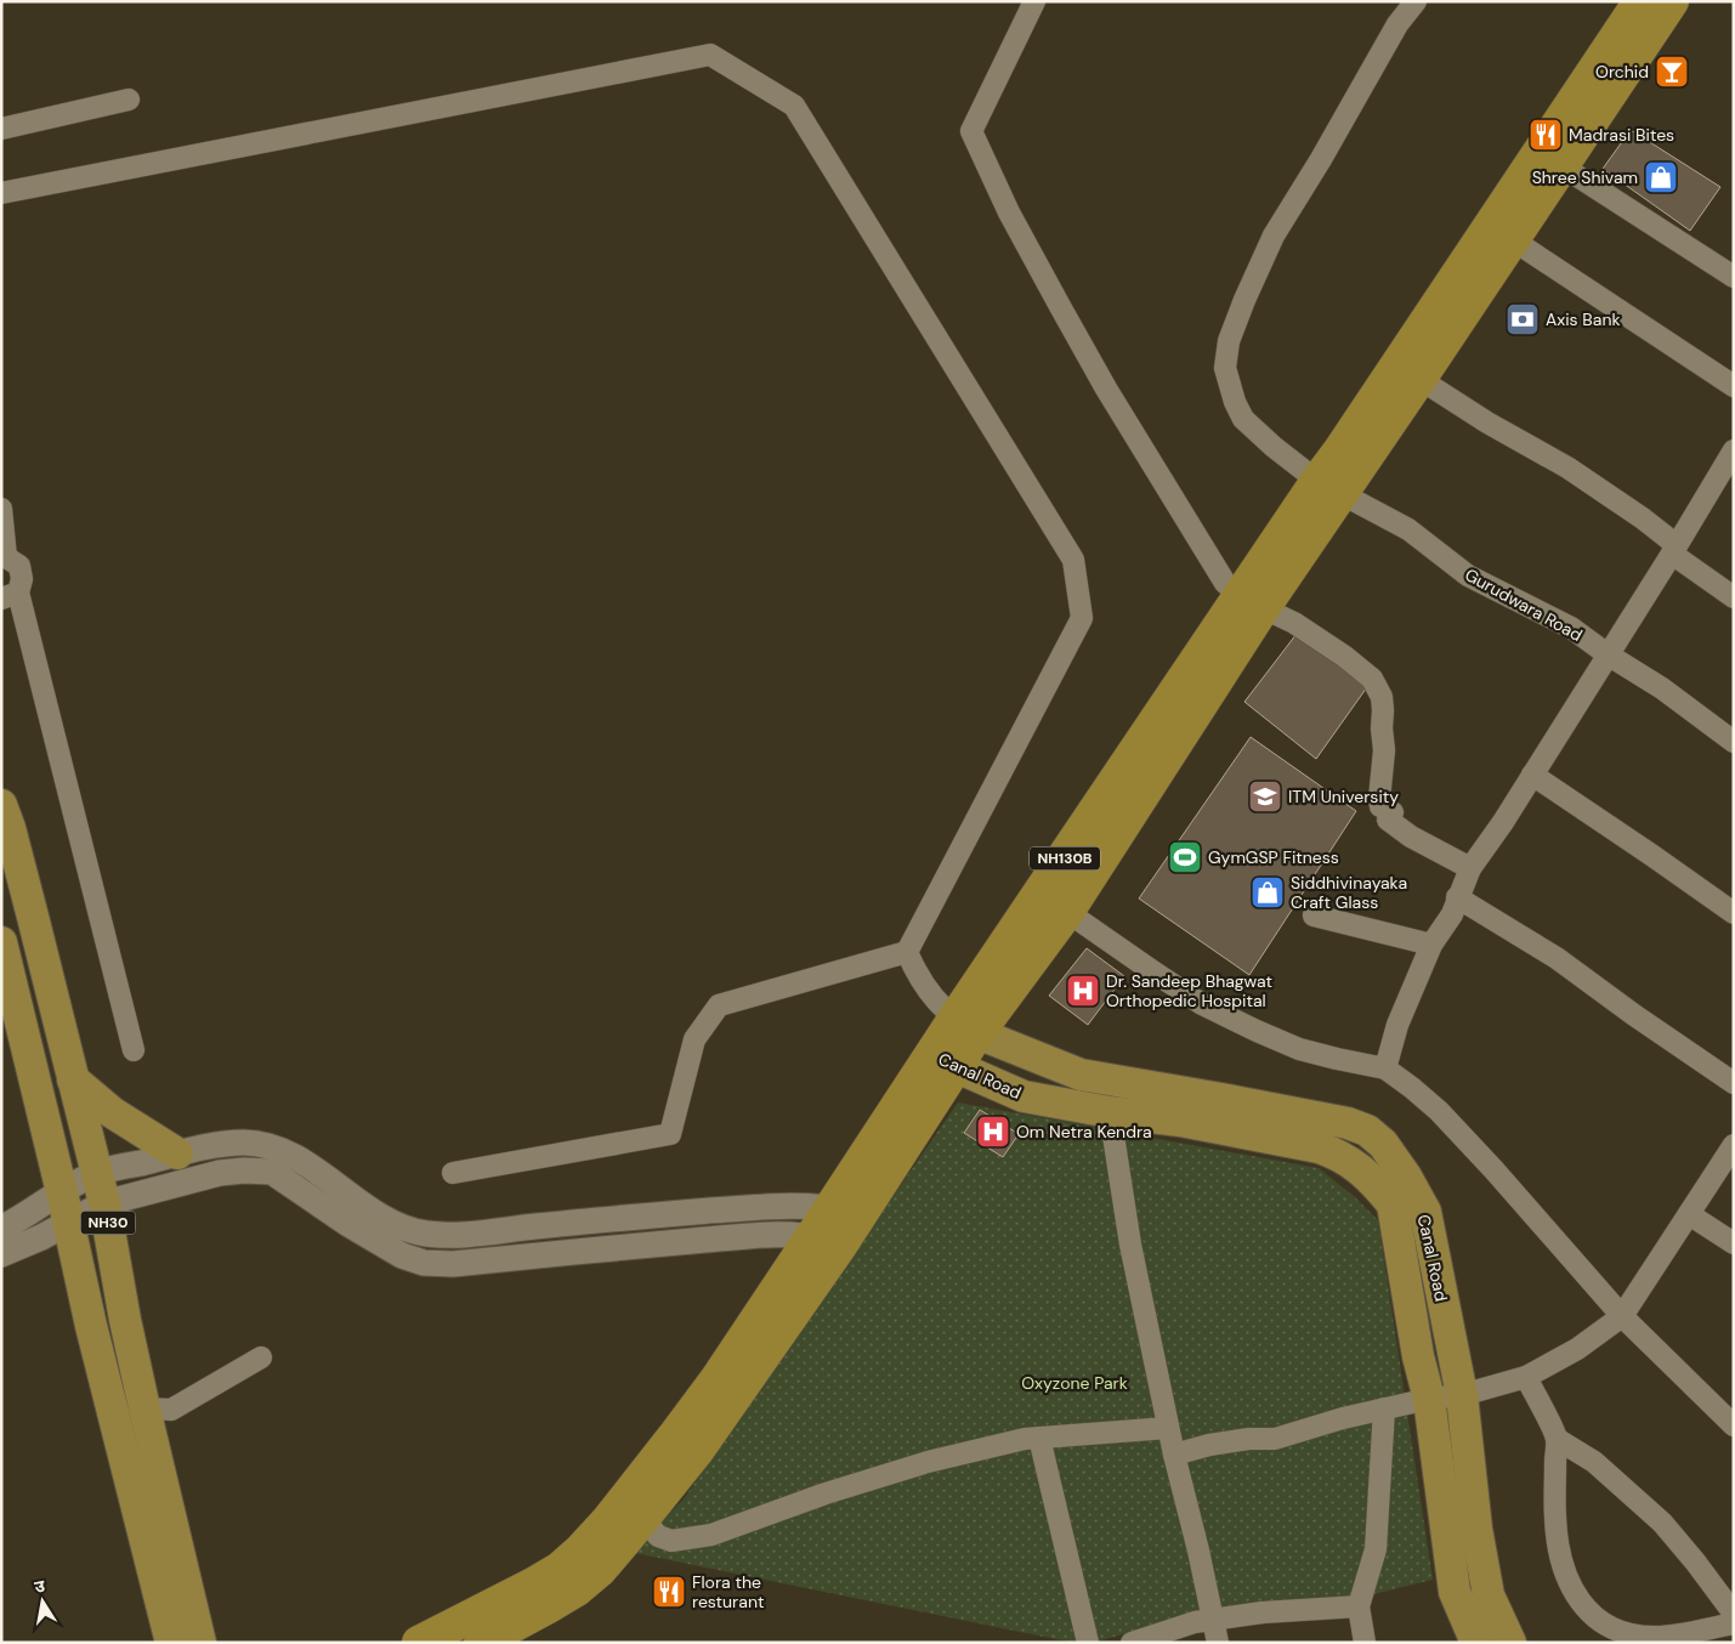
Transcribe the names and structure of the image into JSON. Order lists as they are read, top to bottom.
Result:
{
  "streets": {
    "highway": ["NH130B"],
    "main road": ["Canal Road", "NH30"],
    "street": ["Gurudwara Road"]
  },
  "crossings": [
    ["Gurudwara Road", "NH130B"],
    ["NH130B", "Canal Road"]
  ],
  "parks": ["Oxyzone Park"],
  "places": {
    "bar": ["Orchid"],
    "restaurant": ["Madrasi Bites", "Flora the resturant"],
    "shop": ["Shree Shivam", "Siddhivinayaka Craft Glass"],
    "bank": ["Axis Bank"],
    "school or university": ["ITM University"],
    "sports": ["GymGSP Fitness"],
    "hospital": ["Dr. Sandeep Bhagwat Orthopedic Hospital", "Om Netra Kendra"]
  },
  "north": "top"
}
